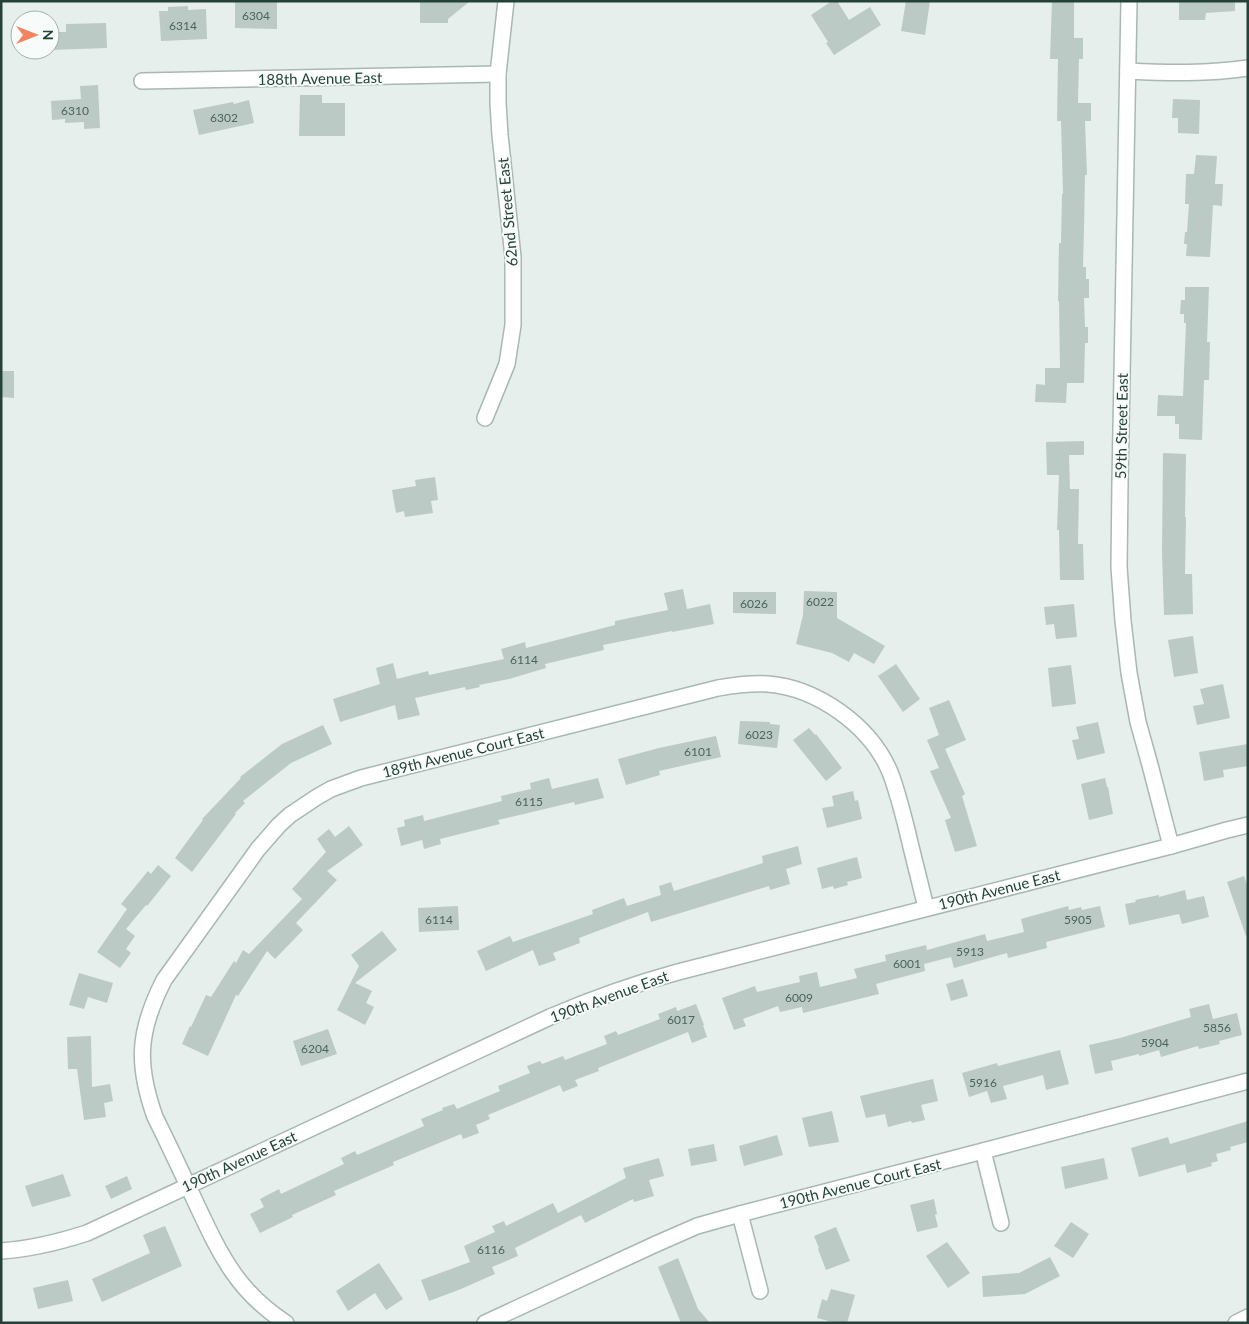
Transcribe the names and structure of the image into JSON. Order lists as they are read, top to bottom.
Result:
{
  "streets": {
    "street": [
      "188th Avenue East",
      "62nd Street East",
      "59th Street East",
      "189th Avenue Court East",
      "190th Avenue East",
      "190th Avenue Court East"
    ]
  },
  "crossings": [
    ["188th Avenue East", "62nd Street East"],
    ["59th Street East", "190th Avenue East"],
    ["189th Avenue Court East", "190th Avenue East"]
  ],
  "house_numbers": [
    "6304",
    "6314",
    "6310",
    "6302",
    "6022",
    "6026",
    "6114",
    "6023",
    "6101",
    "6115",
    "6114",
    "5905",
    "5913",
    "6001",
    "6009",
    "6017",
    "5856",
    "5904",
    "6204",
    "5916",
    "6116"
  ],
  "north": "right"
}
